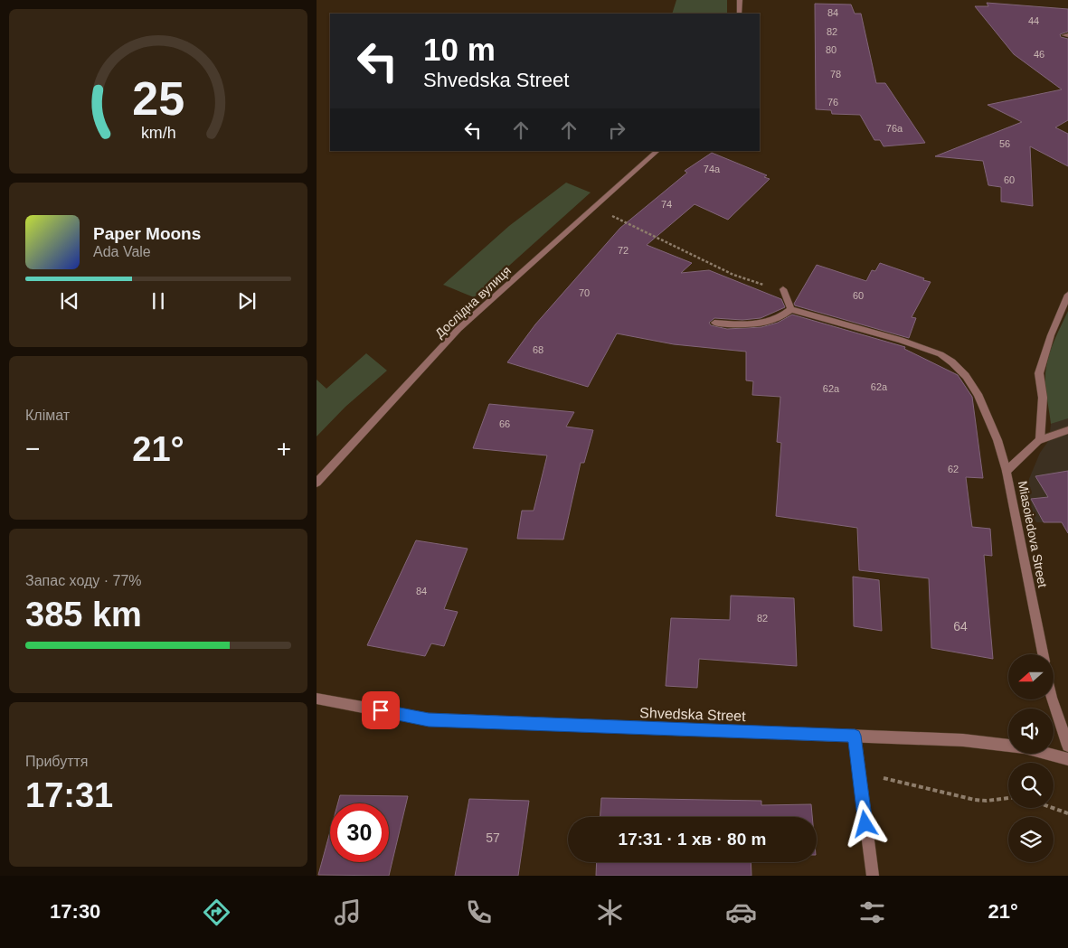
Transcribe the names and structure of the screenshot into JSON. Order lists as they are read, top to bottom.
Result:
{
  "streets": {
    "street": ["Дослідна вулиця", "Miasoiedova Street", "Shvedska Street"]
  },
  "house_numbers": [
    "84",
    "44",
    "82",
    "80",
    "46",
    "78",
    "76",
    "76а",
    "56",
    "74а",
    "60",
    "74",
    "72",
    "70",
    "60",
    "68",
    "62а",
    "62а",
    "66",
    "62",
    "84",
    "82",
    "64",
    "57"
  ],
  "north": "left",
  "page": {
    "turn": ["10 m", "Shvedska Street"],
    "song": ["Paper Moons", "Ada Vale"],
    "tile": [
      "Клімат",
      ["Запас ходу · 77%", "385 km"],
      ["Прибуття", "17:31"]
    ],
    "heat": ["−", "21°", "+"],
    "limit": "30",
    "trip": "17:31 · 1 хв · 80 m",
    "tabs": ["17:30", "21°"],
    "gauge": ["25", "km/h"]
  }
}
